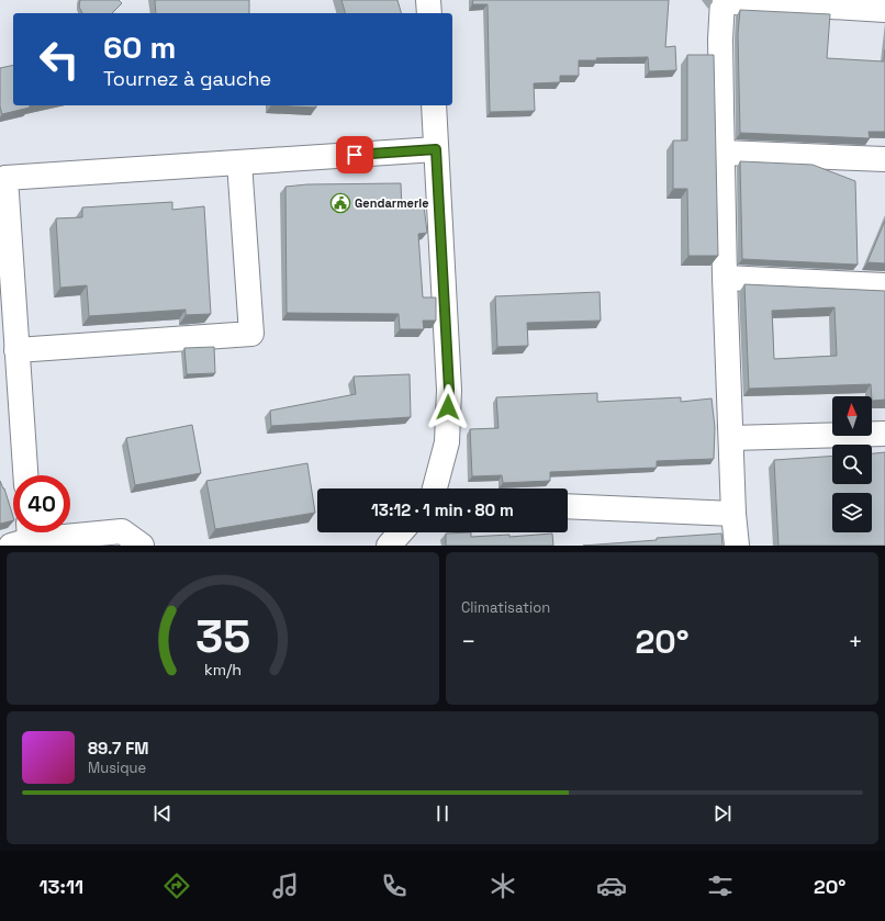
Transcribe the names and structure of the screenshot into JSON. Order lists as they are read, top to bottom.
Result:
{
  "places": {
    "public building": ["Gendarmerie"]
  },
  "north": "top",
  "page": {
    "turn": ["60 m", "Tournez à gauche"],
    "limit": "40",
    "trip": "13:12 · 1 min · 80 m",
    "tile": "Climatisation",
    "heat": ["−", "20°", "+"],
    "song": ["89.7 FM", "Musique"],
    "tabs": ["13:11", "20°"],
    "gauge": ["35", "km/h"]
  }
}
